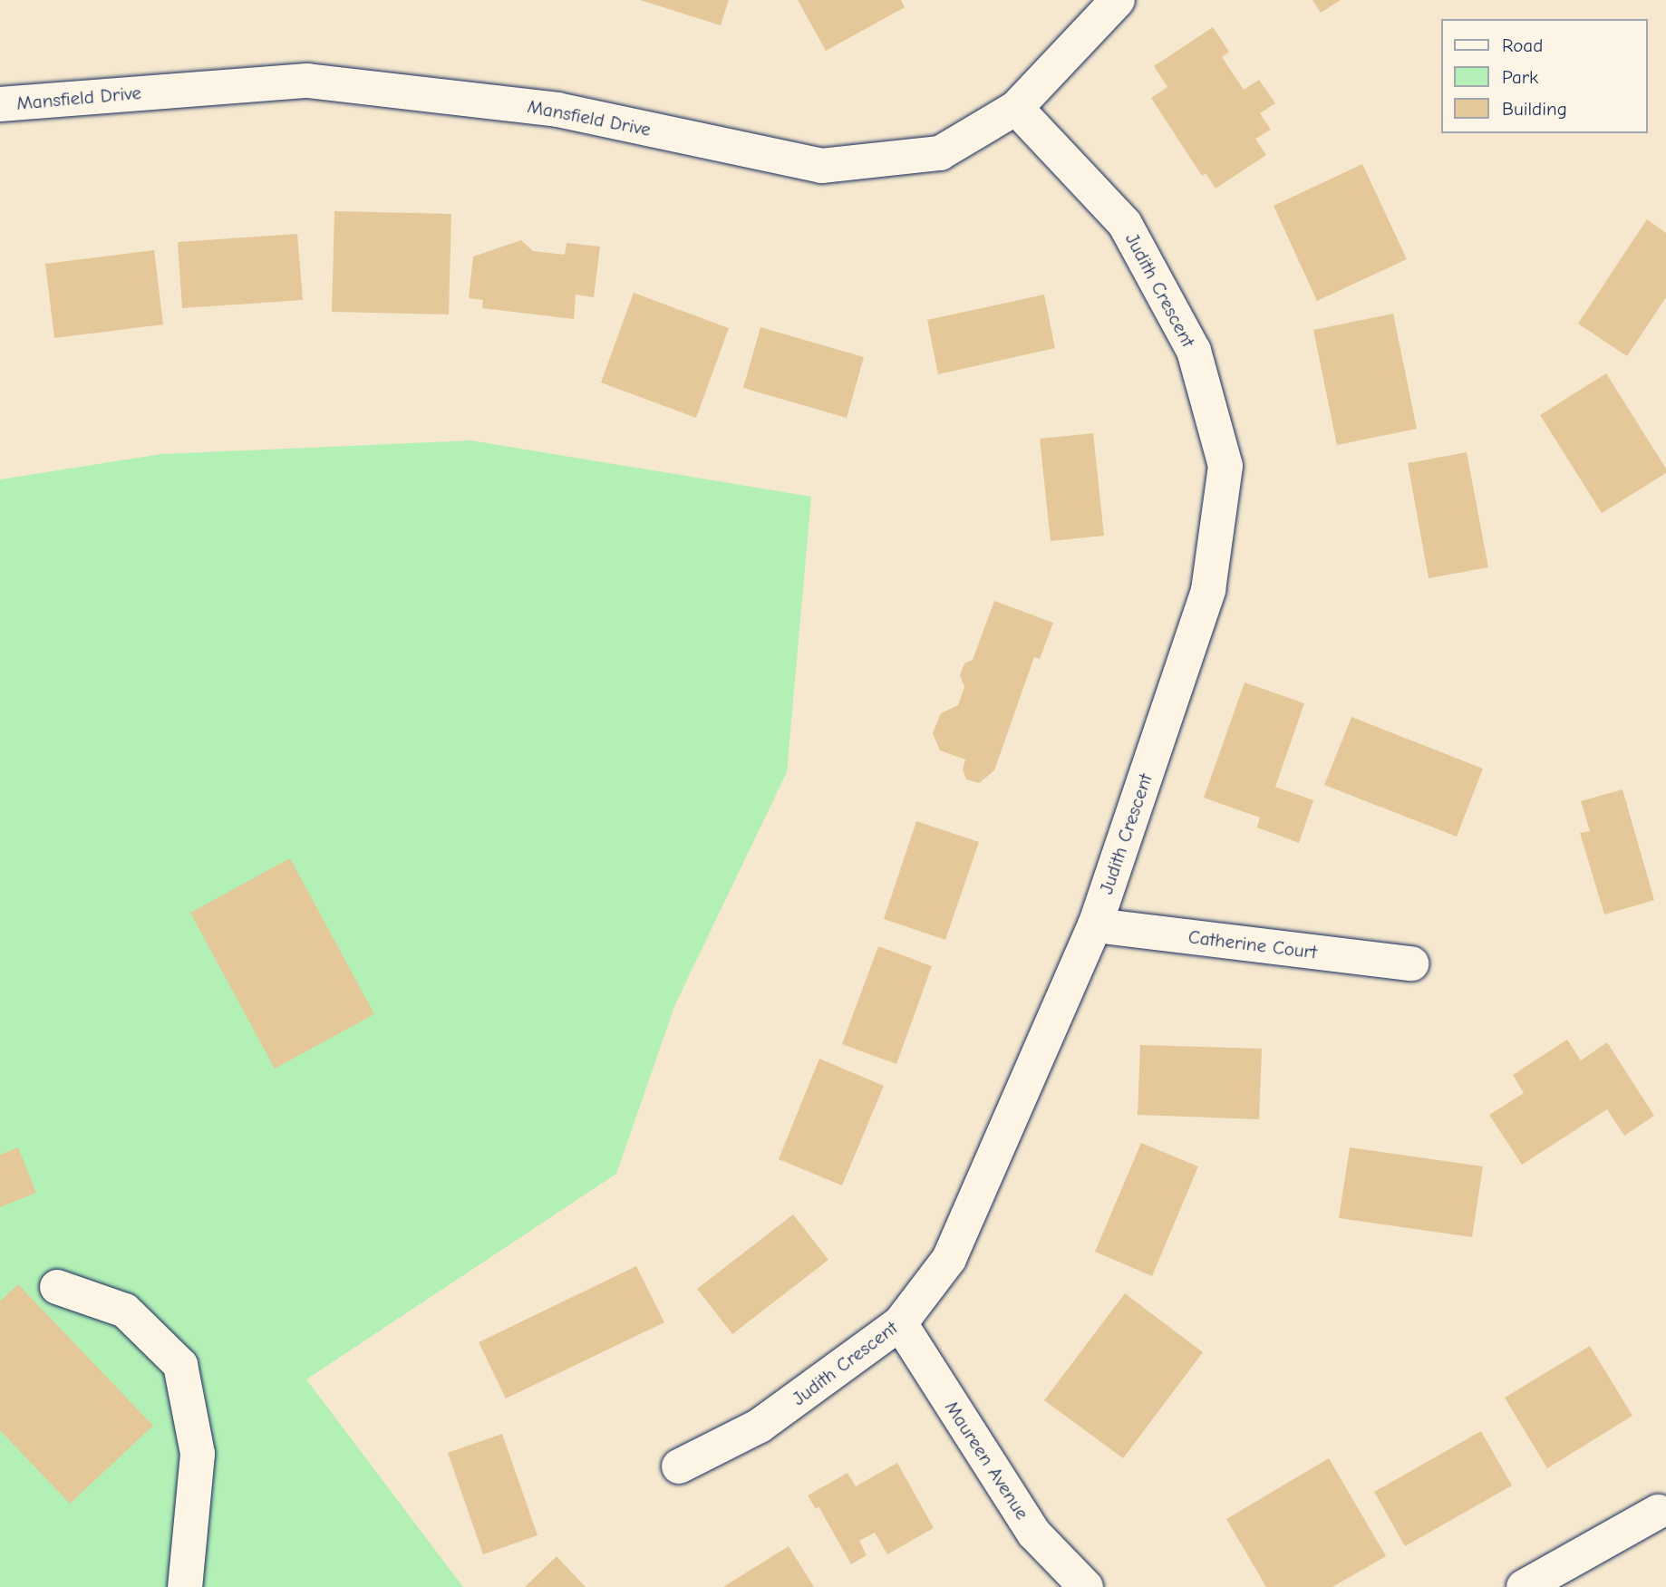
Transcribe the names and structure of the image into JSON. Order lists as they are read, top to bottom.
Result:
{
  "streets": {
    "street": [
      "Mansfield Drive",
      "Judith Crescent",
      "Catherine Court",
      "Maureen Avenue"
    ]
  },
  "crossings": [
    ["Mansfield Drive", "Judith Crescent"],
    ["Judith Crescent", "Catherine Court"],
    ["Judith Crescent", "Maureen Avenue"]
  ],
  "legend": ["Road", "Park", "Building"]
}
